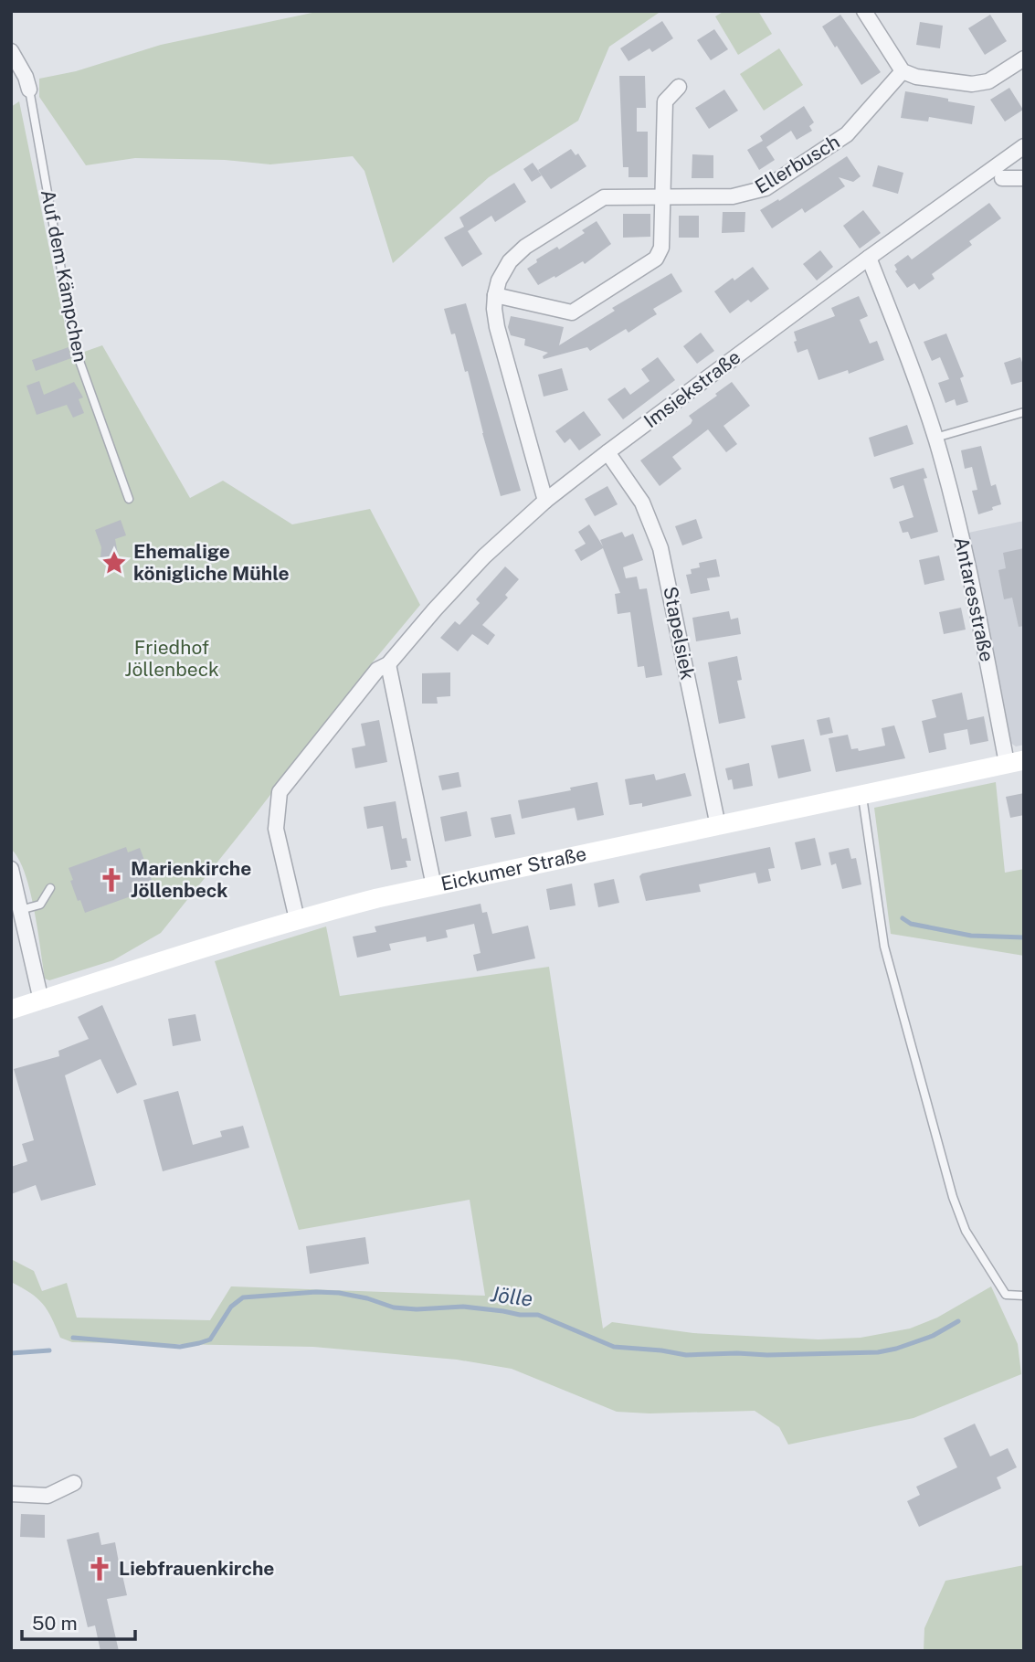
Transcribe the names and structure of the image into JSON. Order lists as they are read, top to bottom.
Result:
{
  "streets": {
    "main road": ["Eickumer Straße"],
    "street": [
      "Ellerbusch",
      "Auf dem Kämpchen",
      "Imsiekstraße",
      "Antaresstraße",
      "Stapelsiek"
    ]
  },
  "crossings": [
    ["Ellerbusch", "Imsiekstraße"],
    ["Imsiekstraße", "Antaresstraße"],
    ["Imsiekstraße", "Stapelsiek"],
    ["Imsiekstraße", "Eickumer Straße"],
    ["Antaresstraße", "Eickumer Straße"],
    ["Stapelsiek", "Eickumer Straße"]
  ],
  "water": ["Jölle"],
  "parks": ["Friedhof Jöllenbeck"],
  "places": {
    "place": ["Ehemalige königliche Mühle"],
    "church": ["Marienkirche Jöllenbeck", "Liebfrauenkirche"]
  },
  "scale_bar": "50 m"
}
